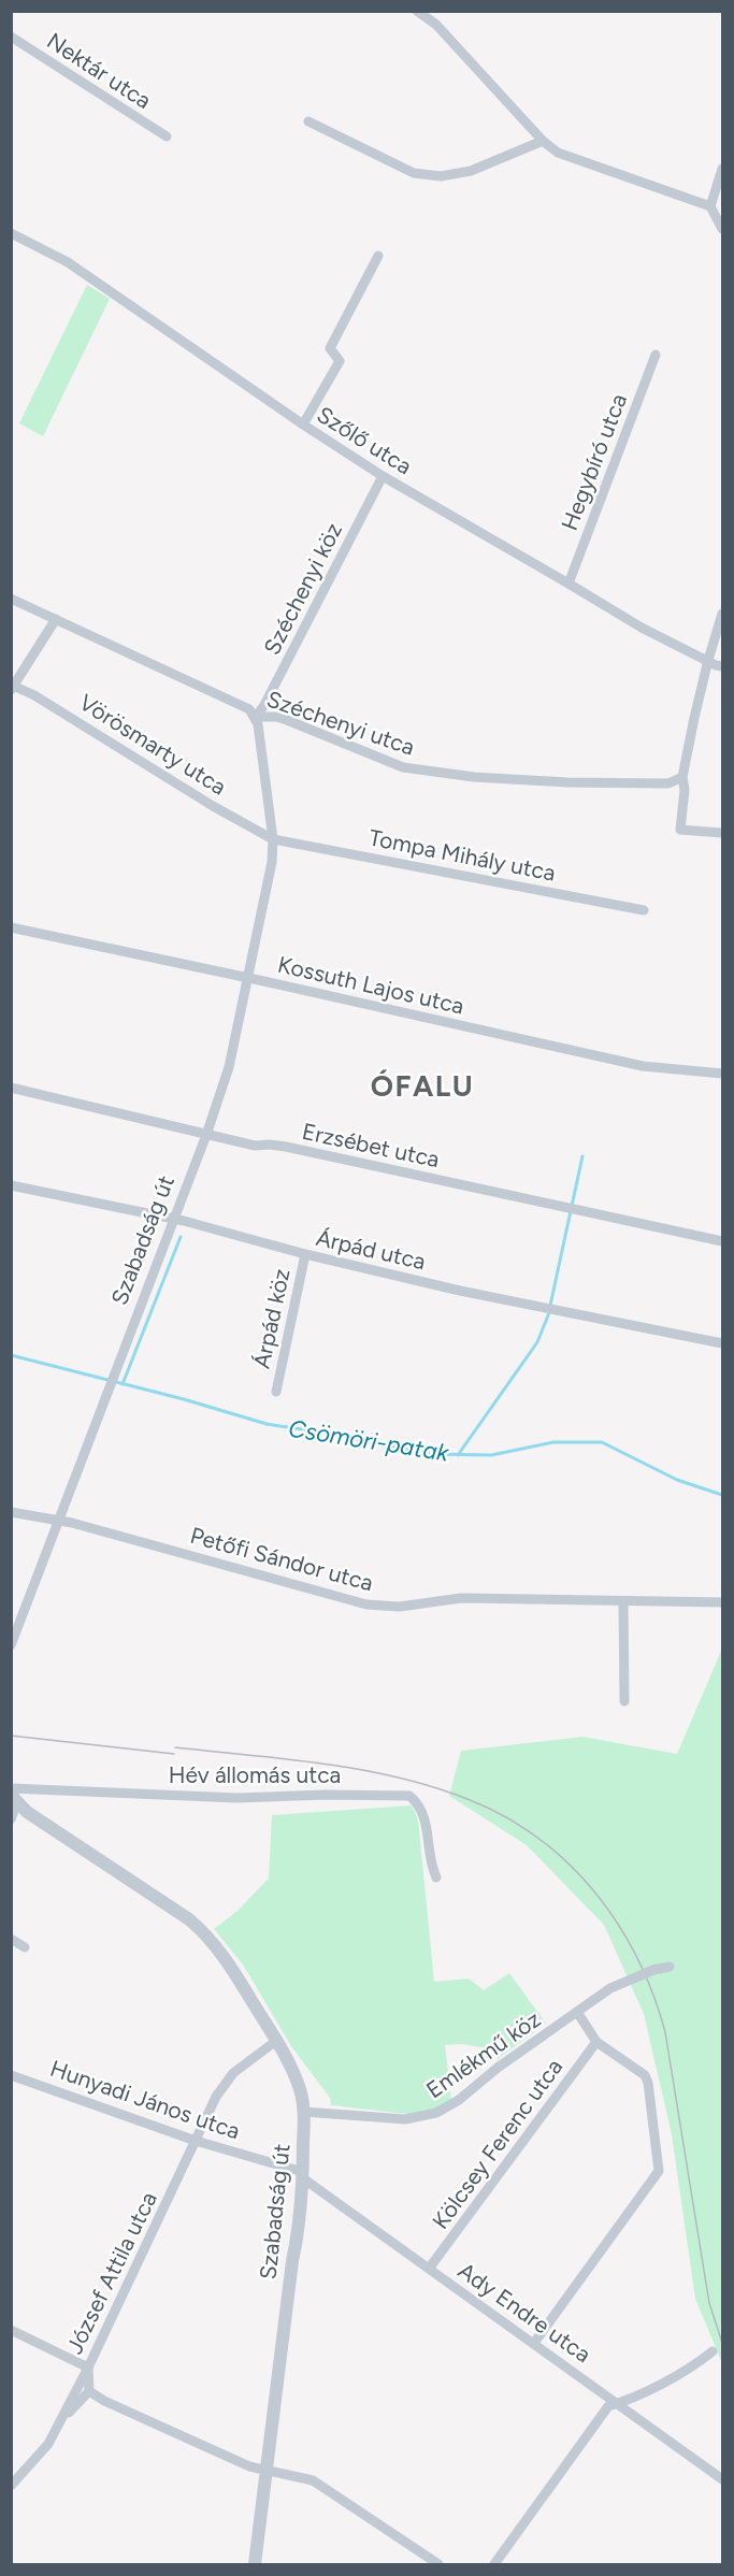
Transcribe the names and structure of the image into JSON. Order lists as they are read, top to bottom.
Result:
{
  "streets": {
    "street": [
      "Nektár utca",
      "Szőlő utca",
      "Hegybíró utca",
      "Széchenyi köz",
      "Széchenyi utca",
      "Vörösmarty utca",
      "Tompa Mihály utca",
      "Kossuth Lajos utca",
      "Erzsébet utca",
      "Szabadság út",
      "Árpád utca",
      "Árpád köz",
      "Petőfi Sándor utca",
      "Hév állomás utca",
      "Emlékmű köz",
      "Hunyadi János utca",
      "Kölcsey Ferenc utca",
      "József Attila utca",
      "Ady Endre utca"
    ]
  },
  "crossings": [
    ["Szőlő utca", "Hegybíró utca"],
    ["Szőlő utca", "Széchenyi köz"],
    ["Széchenyi köz", "Széchenyi utca"],
    ["Széchenyi köz", "Szabadság út"],
    ["Széchenyi utca", "Szabadság út"],
    ["Vörösmarty utca", "Tompa Mihály utca"],
    ["Vörösmarty utca", "Szabadság út"],
    ["Tompa Mihály utca", "Szabadság út"],
    ["Kossuth Lajos utca", "Szabadság út"],
    ["Erzsébet utca", "Szabadság út"],
    ["Szabadság út", "Árpád utca"],
    ["Szabadság út", "Petőfi Sándor utca"],
    ["Szabadság út", "Emlékmű köz"],
    ["Szabadság út", "Hunyadi János utca"],
    ["Szabadság út", "József Attila utca"],
    ["Szabadság út", "Ady Endre utca"],
    ["Árpád utca", "Árpád köz"],
    ["Hunyadi János utca", "József Attila utca"],
    ["Hunyadi János utca", "Ady Endre utca"],
    ["Kölcsey Ferenc utca", "Ady Endre utca"]
  ],
  "districts": ["ÓFALU"],
  "water": ["Csömöri-patak"]
}
